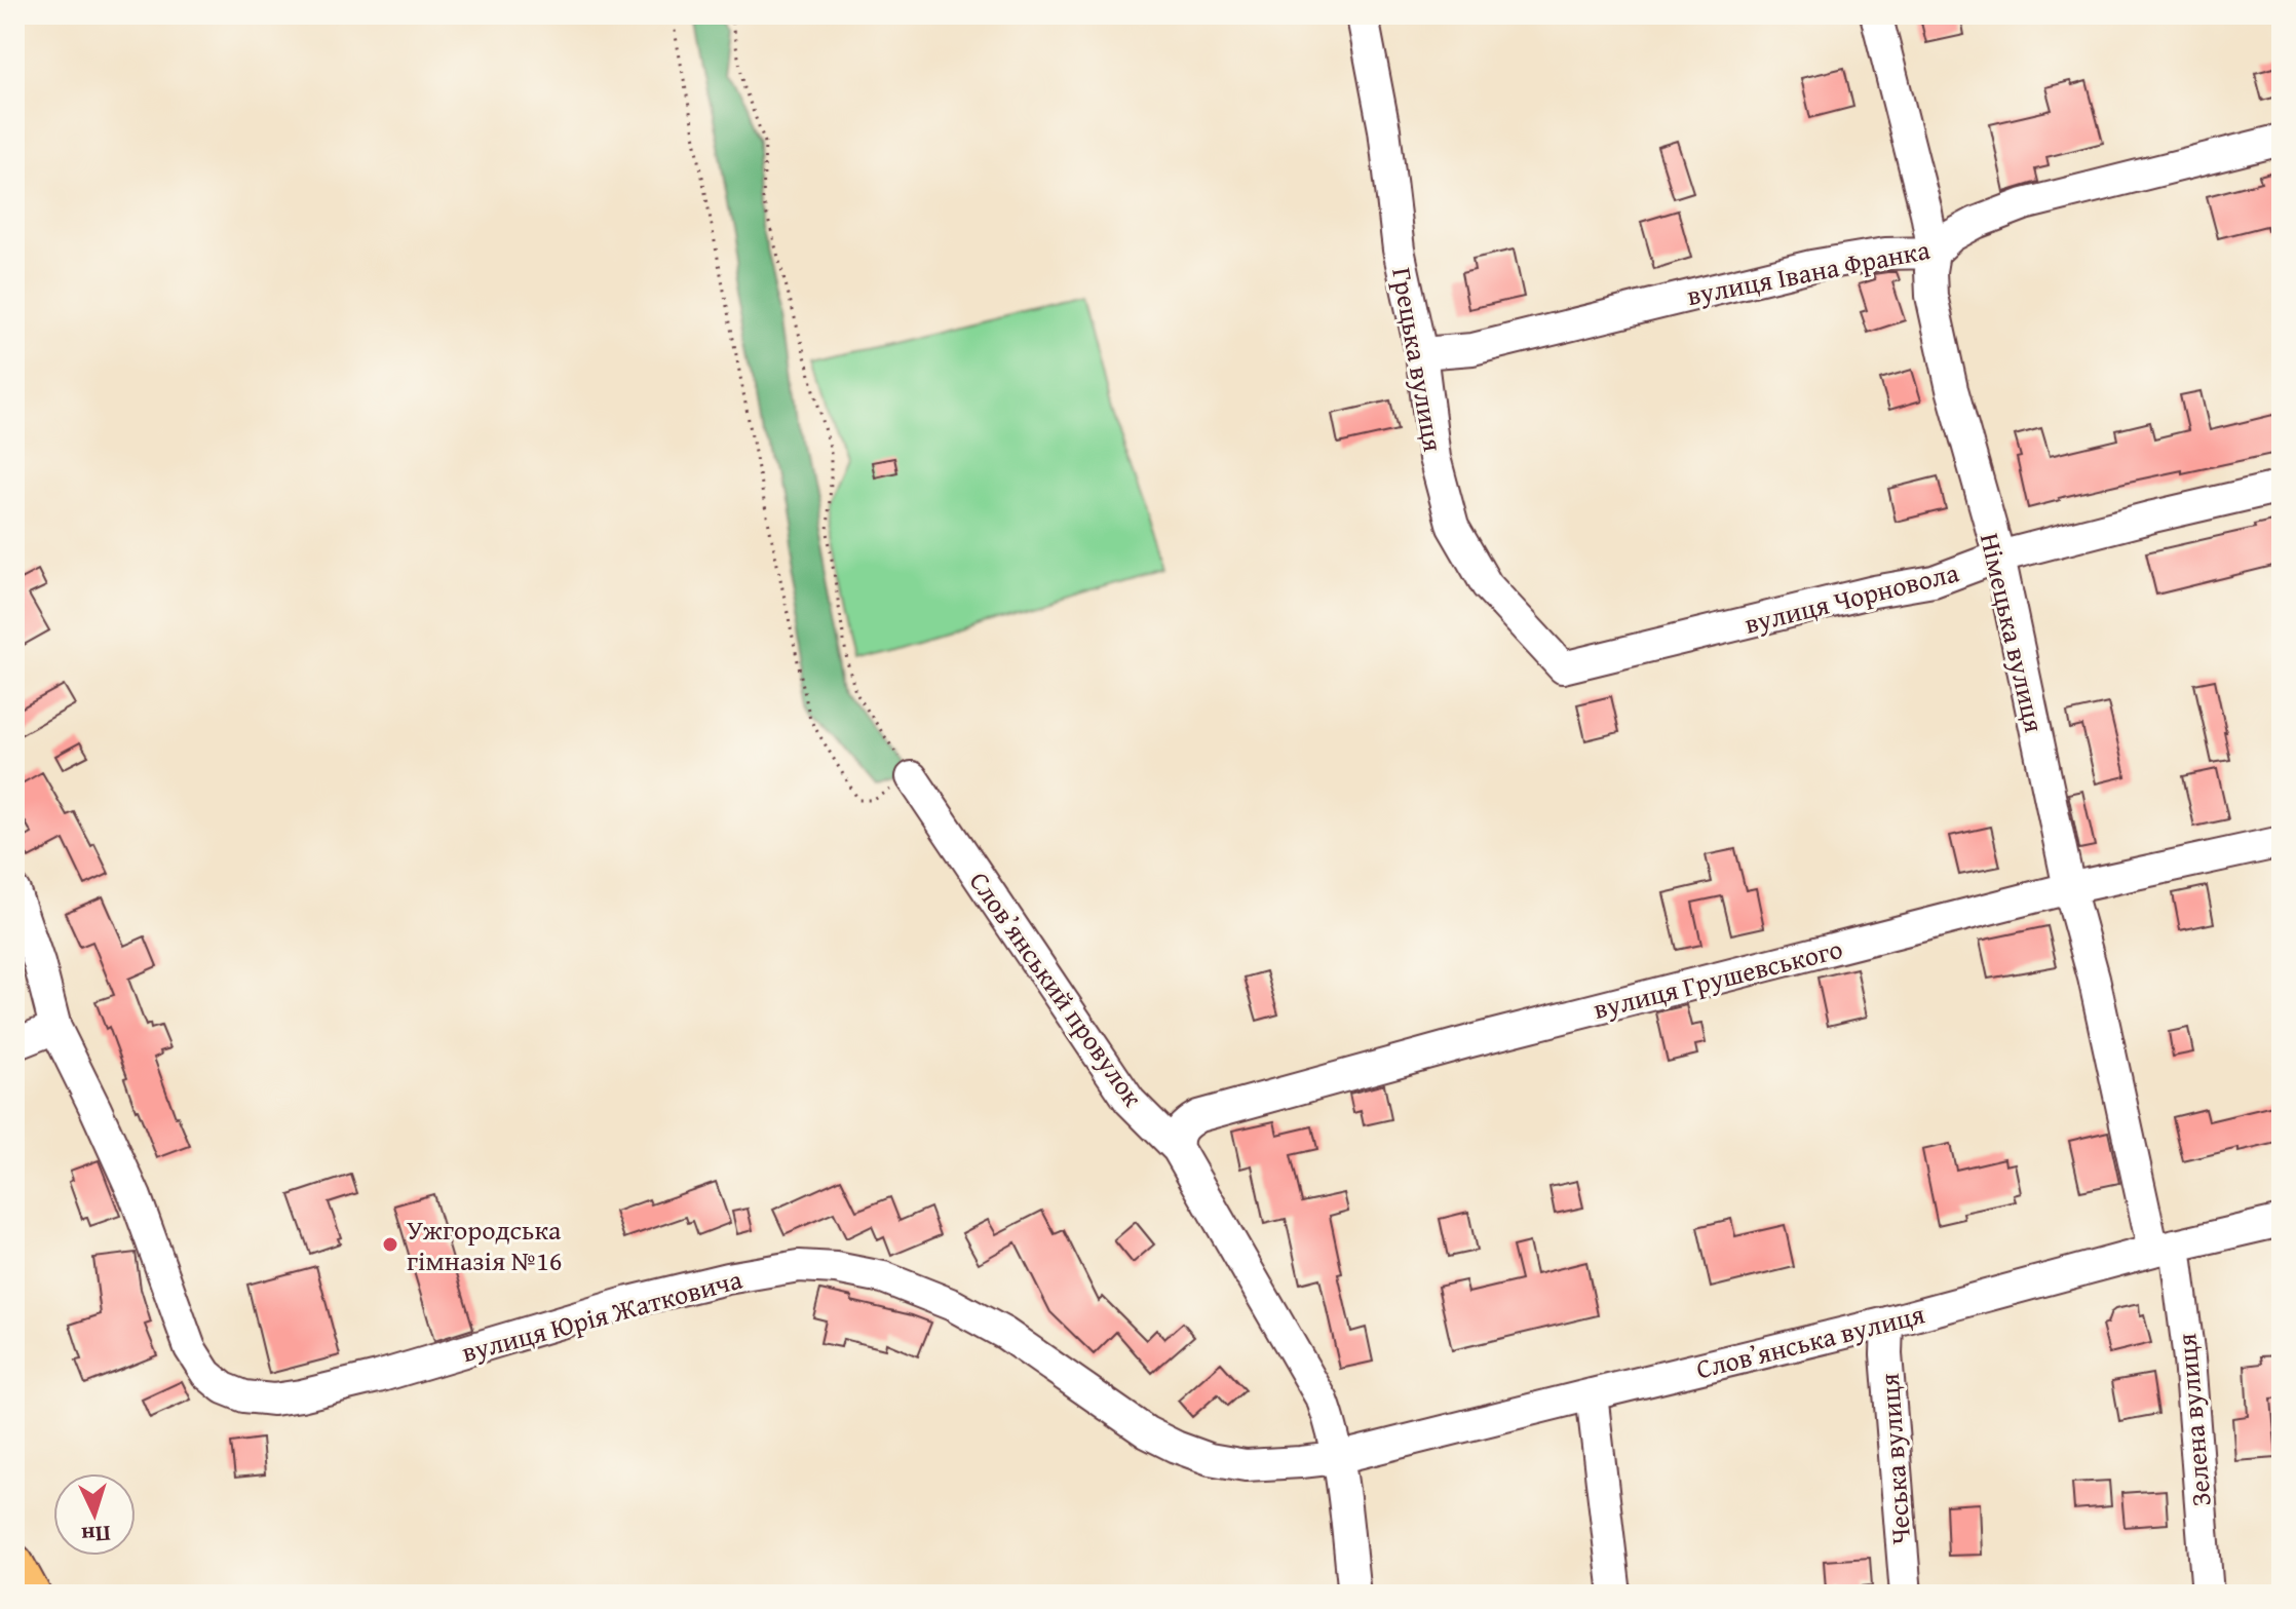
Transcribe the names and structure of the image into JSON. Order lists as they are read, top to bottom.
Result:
{
  "streets": {
    "street": [
      "вулиця Івана Франка",
      "Грецька вулиця",
      "вулиця Чорновола",
      "Німецька вулиця",
      "вулиця Грушевського",
      "Словʼянський провулок",
      "вулиця Юрія Жатковича",
      "Словʼянська вулиця",
      "Зелена вулиця",
      "Чеська вулиця"
    ]
  },
  "crossings": [
    ["вулиця Івана Франка", "Грецька вулиця"],
    ["вулиця Івана Франка", "Німецька вулиця"],
    ["Грецька вулиця", "вулиця Чорновола"],
    ["вулиця Чорновола", "Німецька вулиця"],
    ["Німецька вулиця", "вулиця Грушевського"],
    ["Німецька вулиця", "Словʼянська вулиця"],
    ["Німецька вулиця", "Зелена вулиця"],
    ["вулиця Грушевського", "Словʼянський провулок"],
    ["Словʼянський провулок", "вулиця Юрія Жатковича"],
    ["Словʼянський провулок", "Словʼянська вулиця"],
    ["вулиця Юрія Жатковича", "Словʼянська вулиця"],
    ["Словʼянська вулиця", "Зелена вулиця"],
    ["Словʼянська вулиця", "Чеська вулиця"]
  ],
  "places": ["Ужгородська гімназія №16"],
  "north": "bottom"
}
